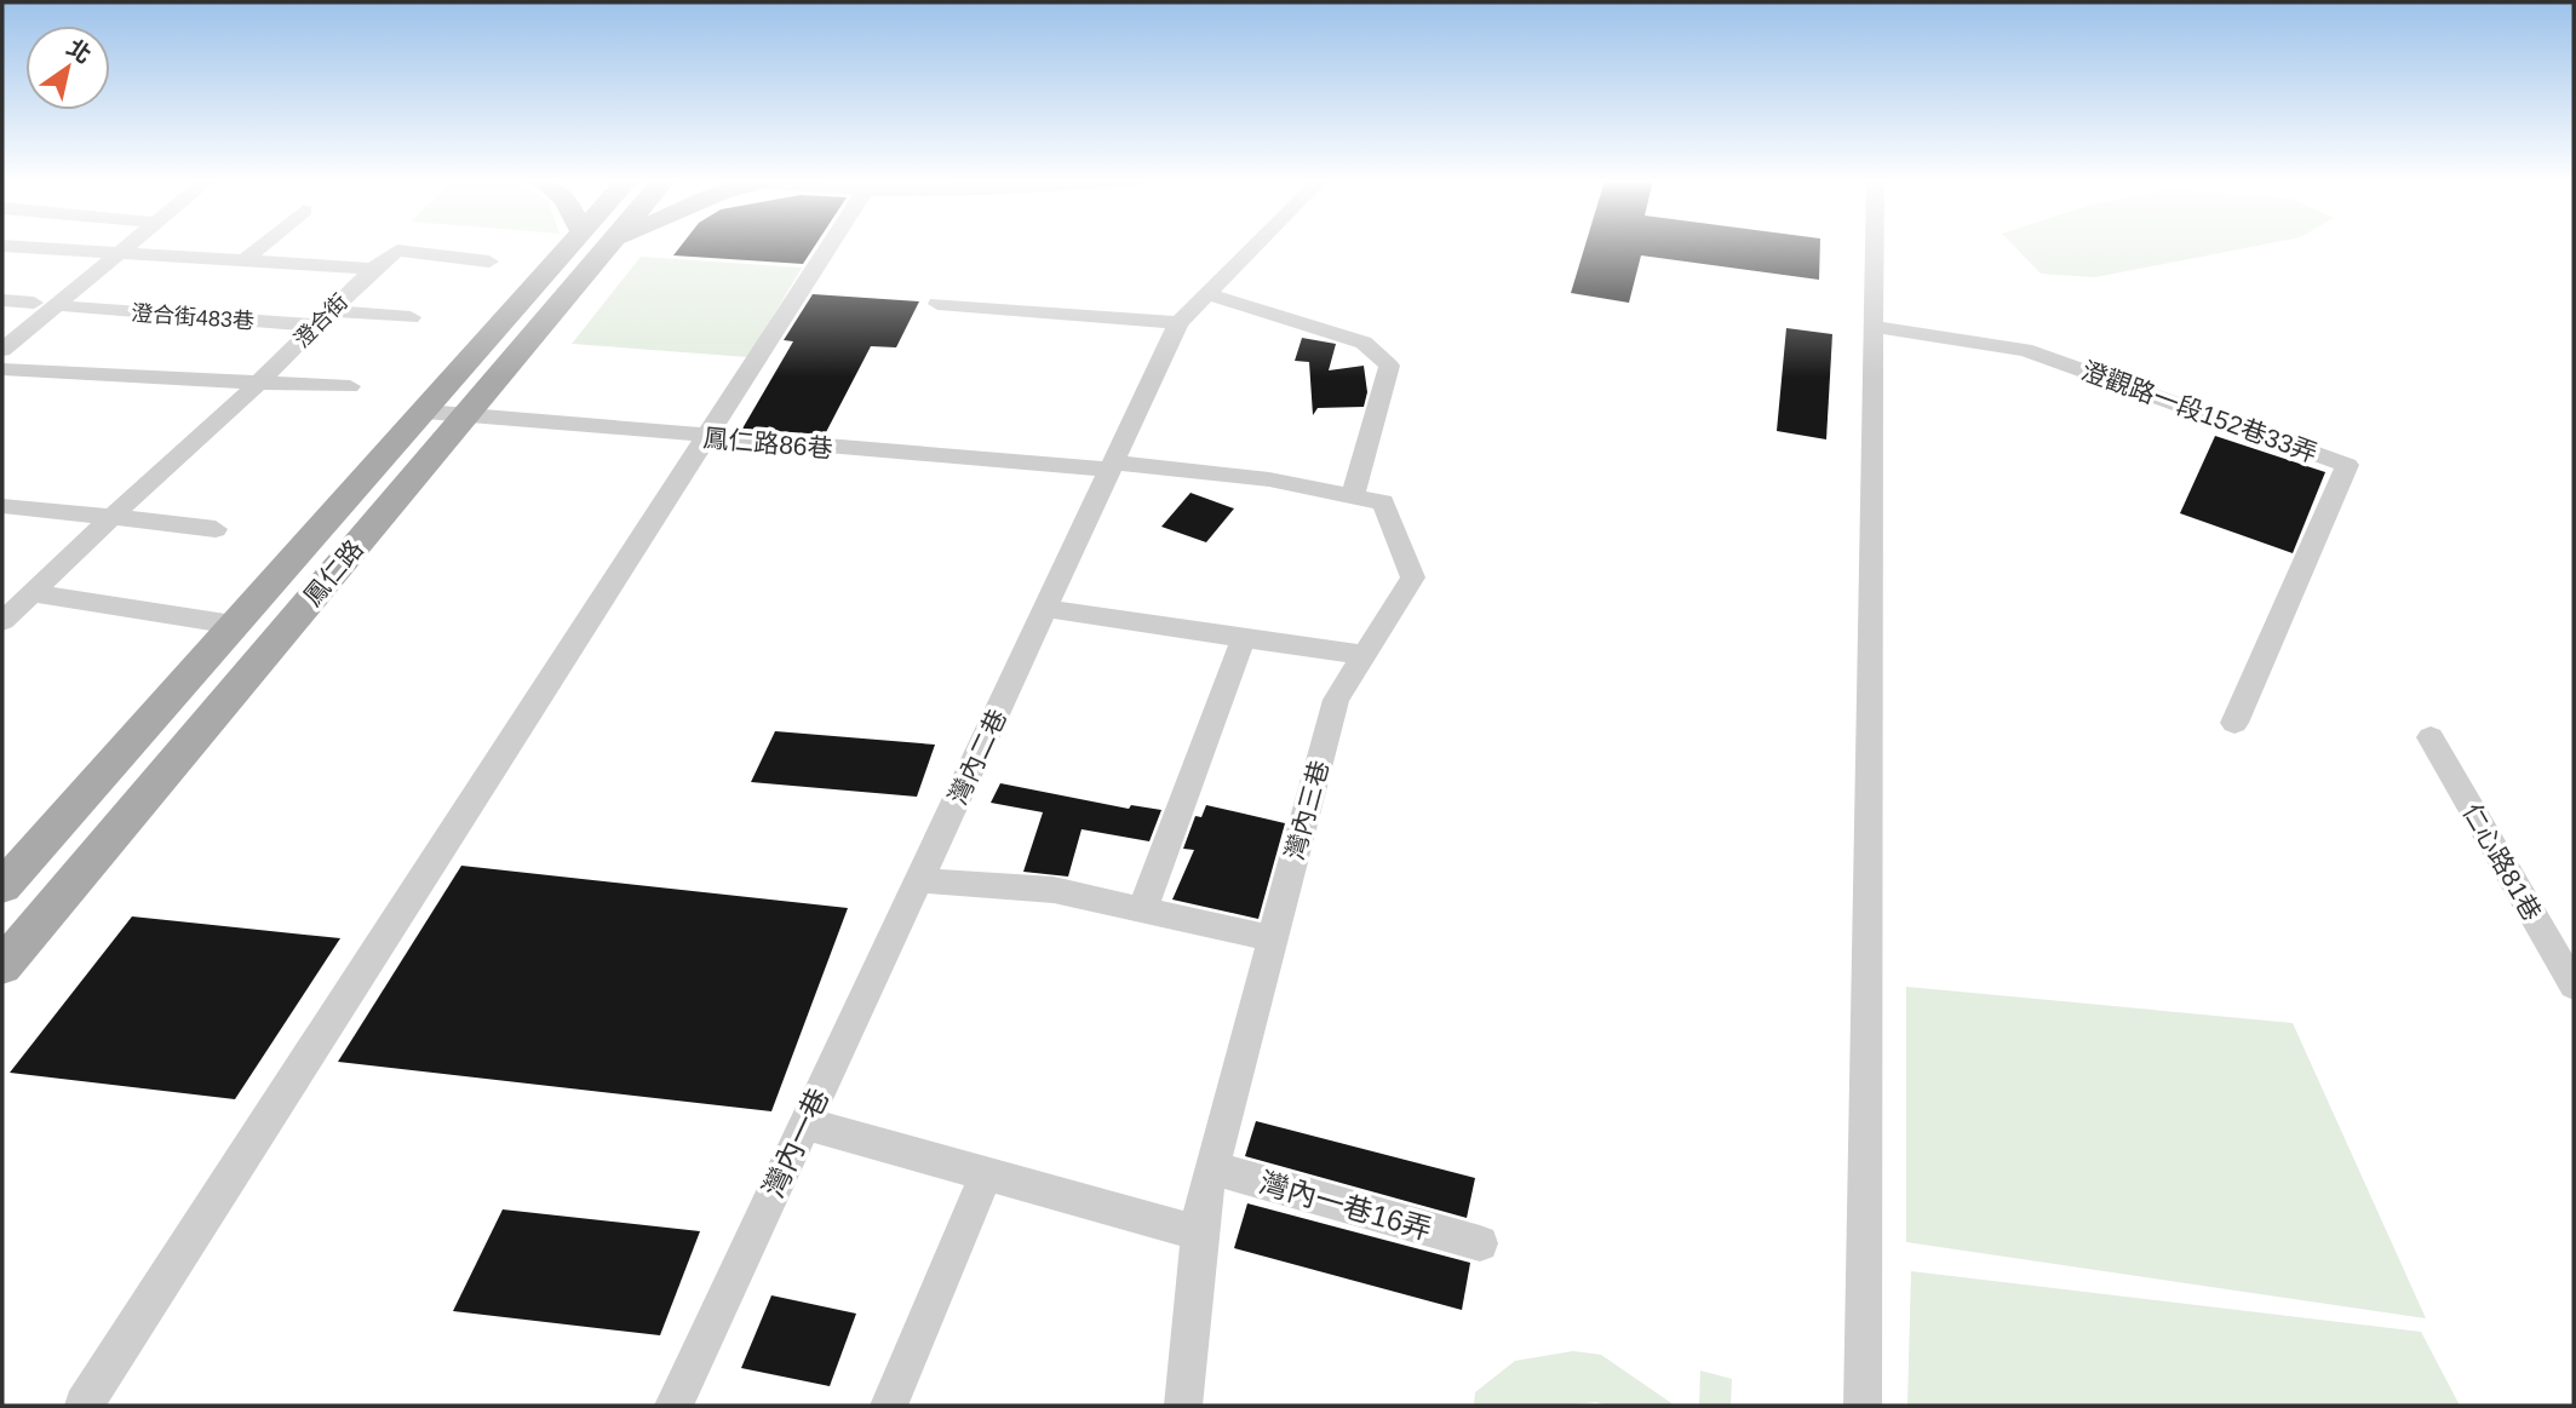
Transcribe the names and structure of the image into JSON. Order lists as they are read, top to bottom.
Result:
{
  "streets": {
    "main road": ["鳳仁路"],
    "street": [
      "澄合街483巷",
      "澄合街",
      "澄觀路一段152巷33弄",
      "鳳仁路86巷",
      "灣內二巷",
      "灣內三巷",
      "仁心路81巷",
      "灣內一巷",
      "灣內一巷16弄"
    ]
  },
  "crossings": [
    ["澄合街483巷", "澄合街"],
    ["鳳仁路86巷", "鳳仁路"],
    ["鳳仁路86巷", "灣內三巷"],
    ["灣內二巷", "灣內一巷"],
    ["灣內三巷", "灣內一巷16弄"]
  ],
  "north": "top right"
}
